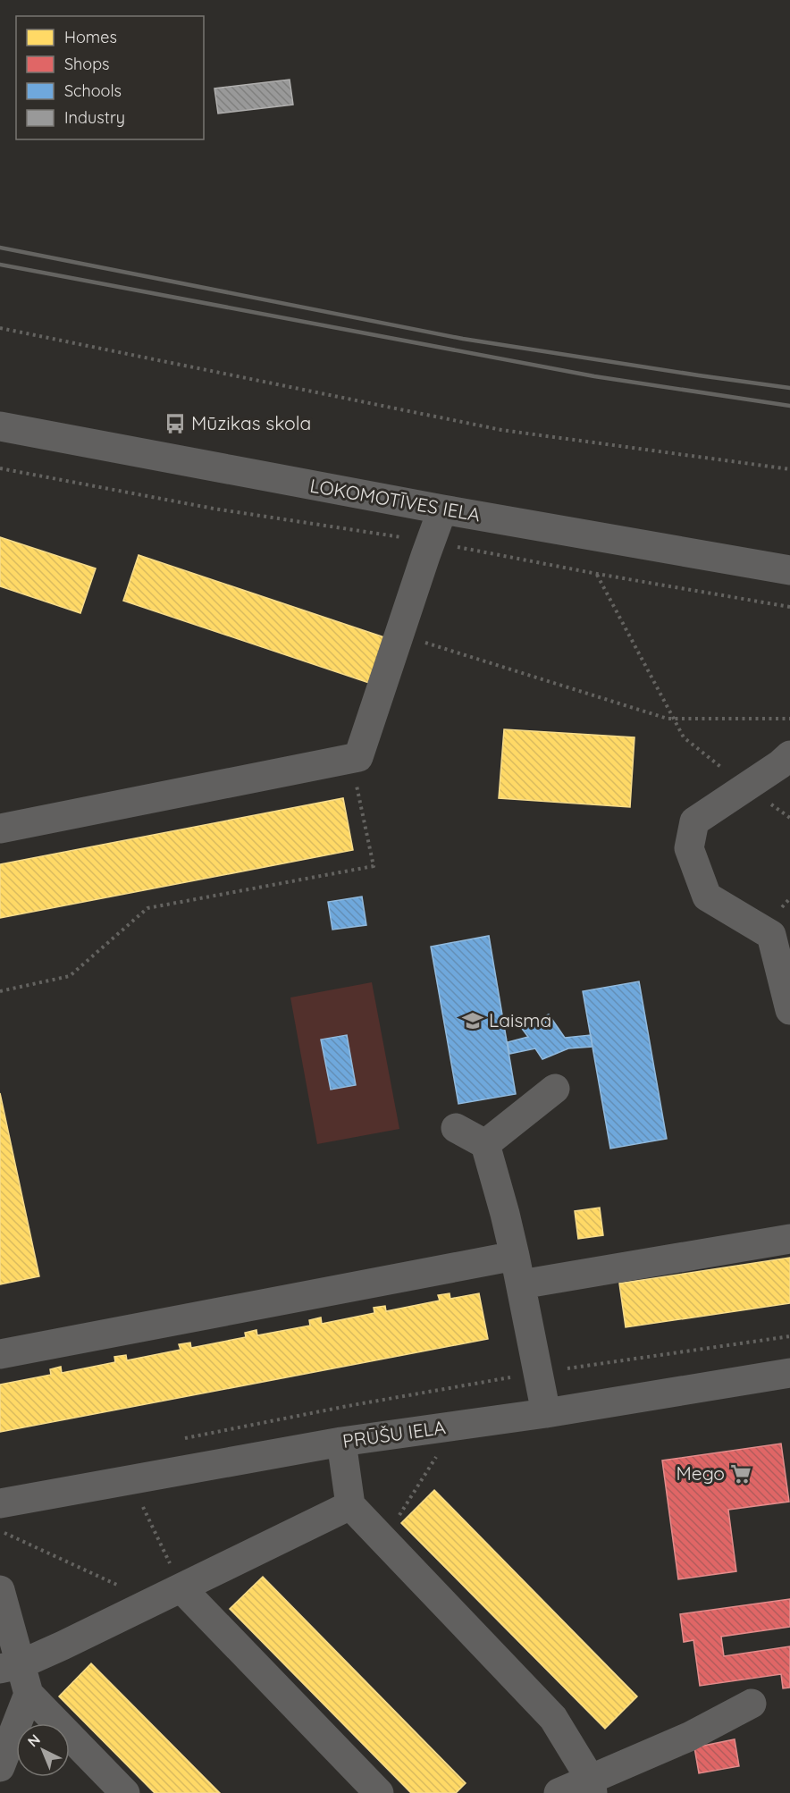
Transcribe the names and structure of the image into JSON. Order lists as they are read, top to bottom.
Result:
{
  "streets": {
    "street": ["LOKOMOTĪVES IELA", "PRŪŠU IELA"]
  },
  "places": {
    "bus stop": ["Mūzikas skola"],
    "school or university": ["Laisma"],
    "supermarket": ["Mego"]
  },
  "legend": [
    "Homes",
    "Shops",
    "Schools",
    "Industry"
  ],
  "north": "top left"
}
